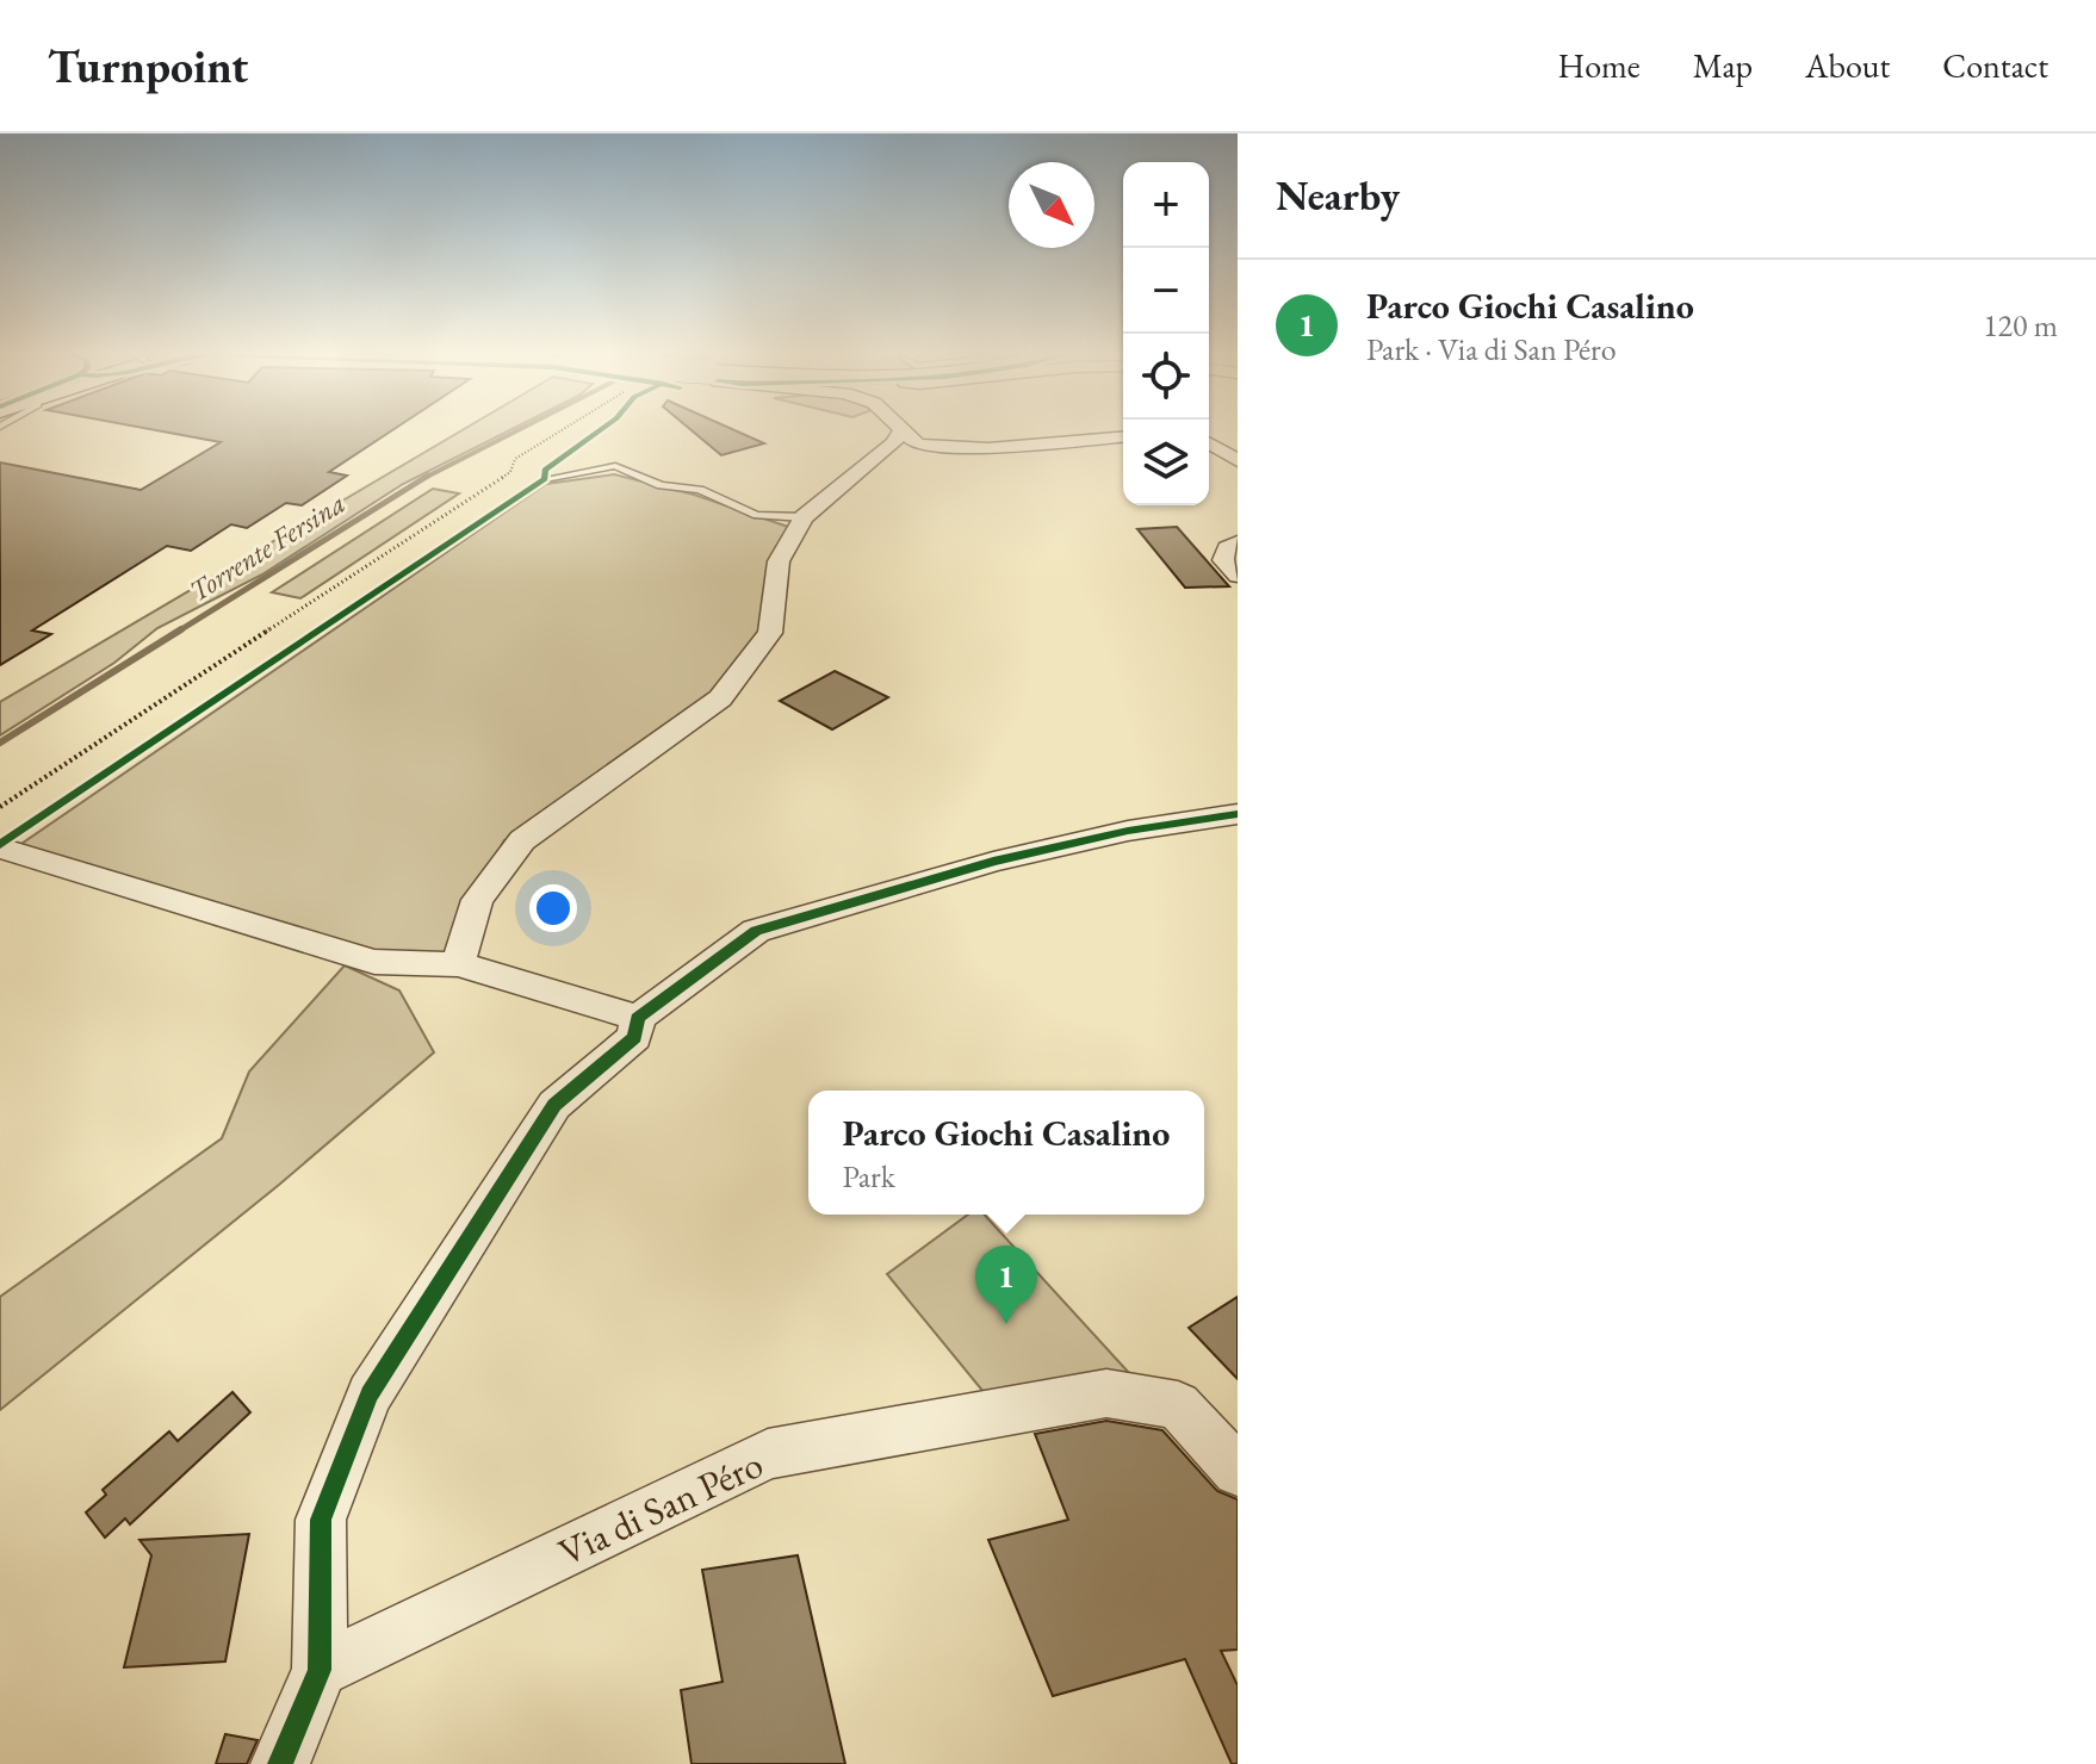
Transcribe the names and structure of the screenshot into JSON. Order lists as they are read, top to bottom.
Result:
{
  "streets": {
    "street": ["Via di San Péro"]
  },
  "water": ["Torrente Fersina"],
  "north": "bottom right",
  "page": {
    "header": "Turnpoint",
    "nav": [
      "Home",
      "Map",
      "About",
      "Contact"
    ],
    "heading": "Nearby",
    "map_buttons": ["+", "−"],
    "list": [
      {
        "mark": "1",
        "name": "Parco Giochi Casalino",
        "note": "Park · Via di San Péro",
        "value": "120 m"
      }
    ],
    "popup": ["Parco Giochi Casalino", "Park"],
    "pins": "1"
  }
}
